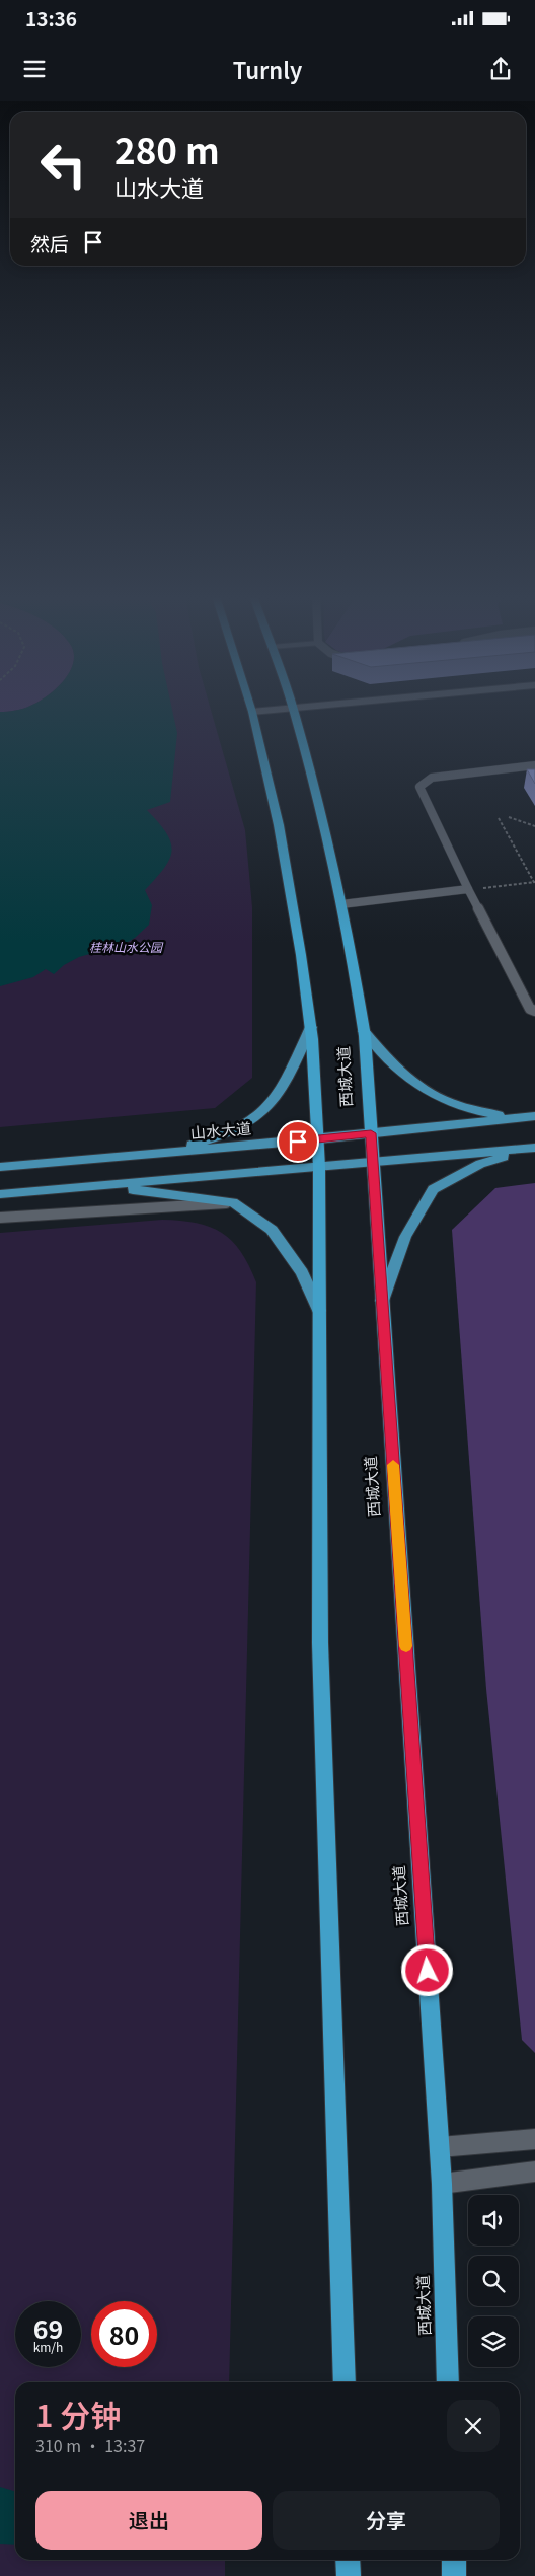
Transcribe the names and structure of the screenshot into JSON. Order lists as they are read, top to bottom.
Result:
{
  "streets": {
    "highway": ["西城大道"],
    "main road": ["山水大道"]
  },
  "crossings": [
    ["西城大道", "山水大道"]
  ],
  "parks": ["桂林山水公园"],
  "page": {
    "status": "13:36",
    "header": "Turnly",
    "turn": ["280 m", "山水大道"],
    "then": "然后",
    "speed": "69 km/h",
    "limit": "80",
    "heading": ["1 分钟", "310 m · 13:37"],
    "buttons": ["退出", "分享"]
  }
}
